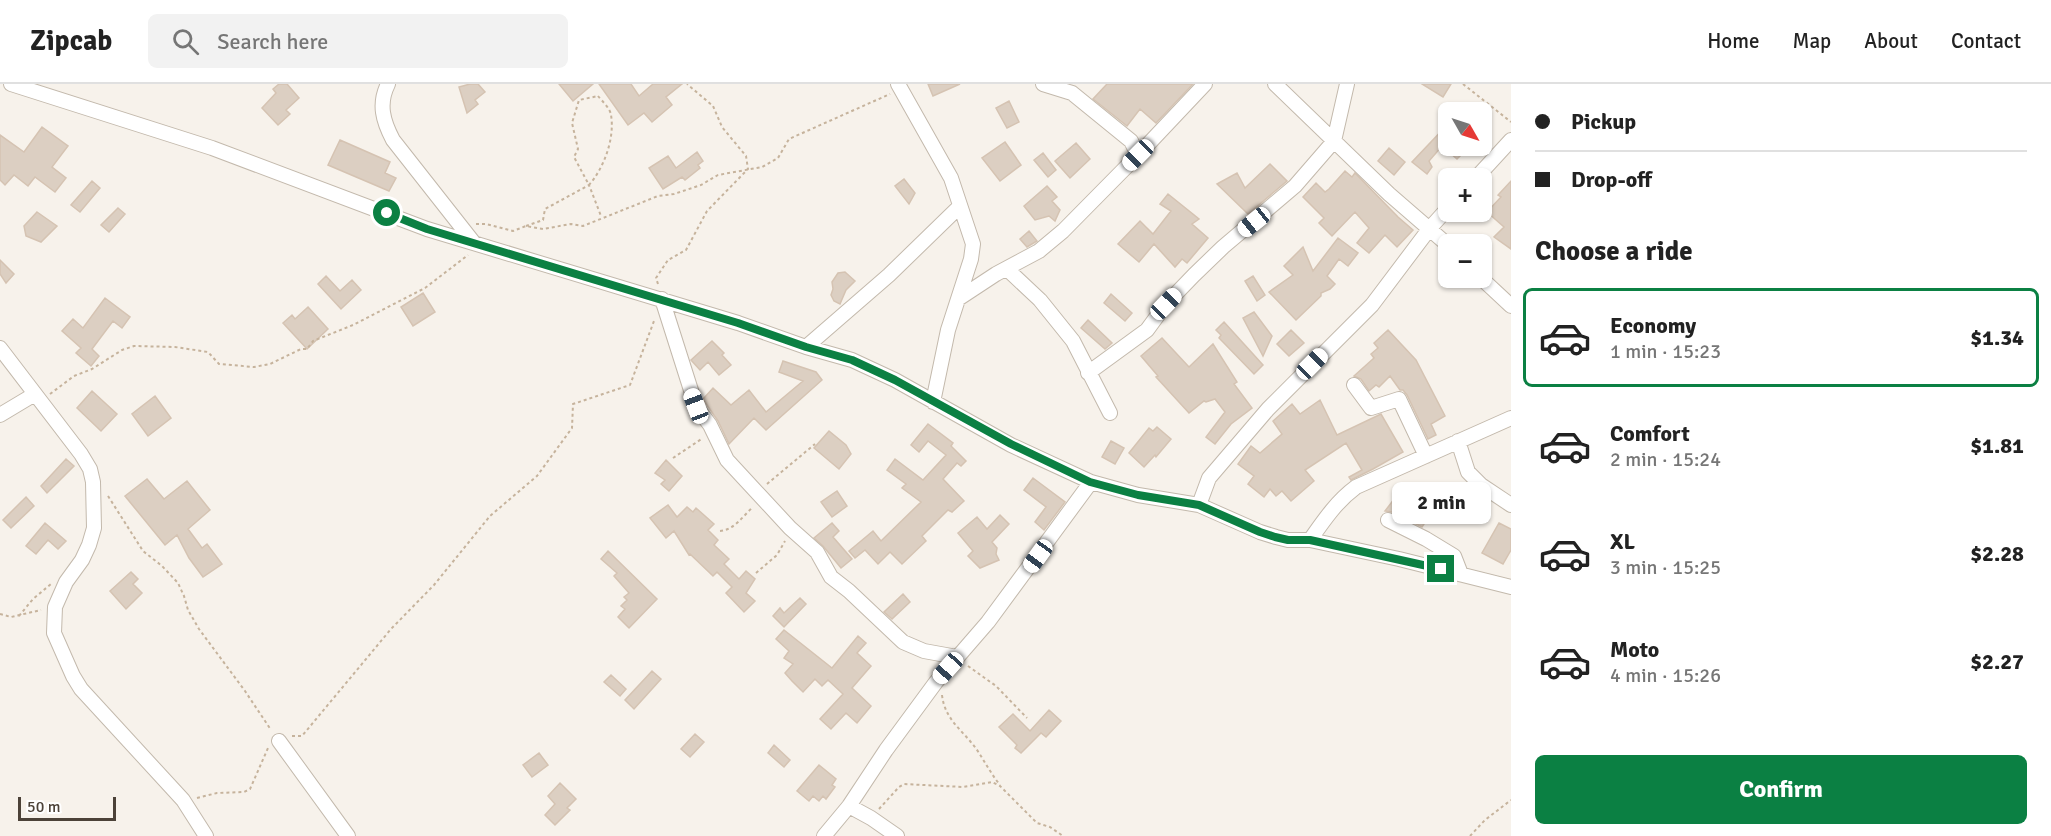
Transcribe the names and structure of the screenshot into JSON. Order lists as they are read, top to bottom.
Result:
{
  "scale_bar": "50 m",
  "north": "bottom right",
  "page": {
    "header": "Zipcab",
    "search": "Search here",
    "nav": [
      "Home",
      "Map",
      "About",
      "Contact"
    ],
    "banner": ["Pickup", "Drop-off"],
    "map_buttons": ["+", "−"],
    "heading": "Choose a ride",
    "list": [
      {
        "name": "Economy",
        "note": "1 min · 15:23",
        "value": "$1.34"
      },
      {
        "name": "Comfort",
        "note": "2 min · 15:24",
        "value": "$1.81"
      },
      {
        "name": "XL",
        "note": "3 min · 15:25",
        "value": "$2.28"
      },
      {
        "name": "Moto",
        "note": "4 min · 15:26",
        "value": "$2.27"
      }
    ],
    "bubble": "2 min",
    "buttons": "Confirm",
    "scale": "50 m"
  }
}
